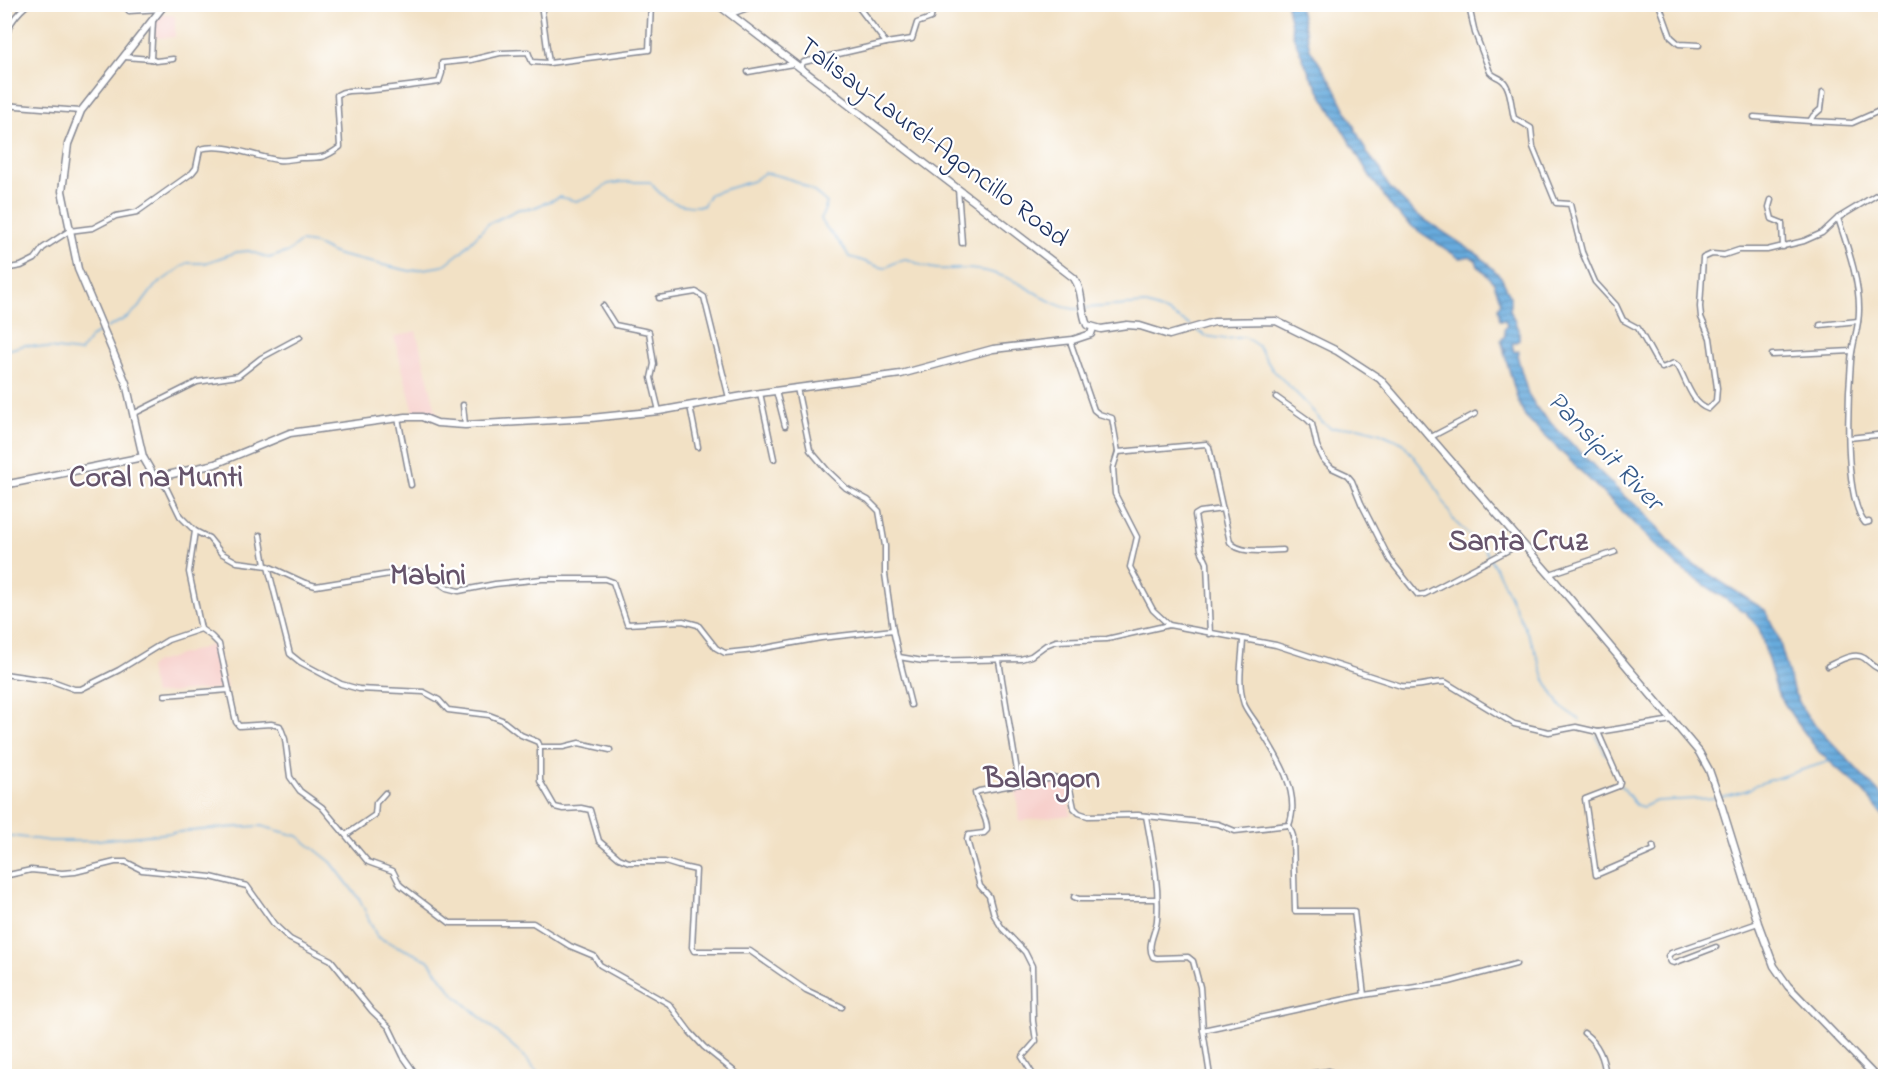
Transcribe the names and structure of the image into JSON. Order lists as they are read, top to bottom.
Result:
{
  "streets": {
    "main road": ["Talisay-Laurel-Agoncillo Road"]
  },
  "districts": [
    "Coral na Munti",
    "Santa Cruz",
    "Mabini",
    "Balangon"
  ],
  "water": ["Pansipit River"]
}
